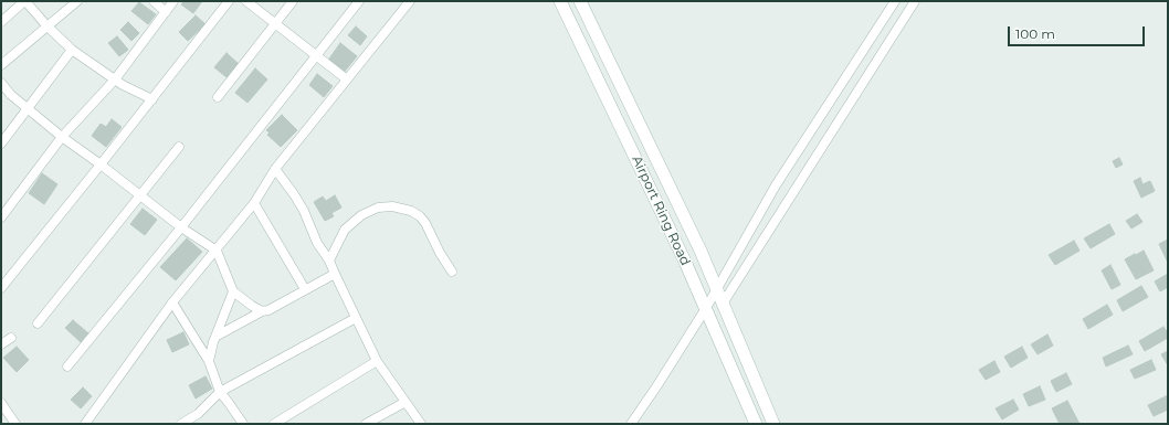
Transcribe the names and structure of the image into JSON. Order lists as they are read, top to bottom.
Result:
{
  "streets": {
    "main road": ["Airport Ring Road"]
  },
  "scale_bar": "100 m"
}
